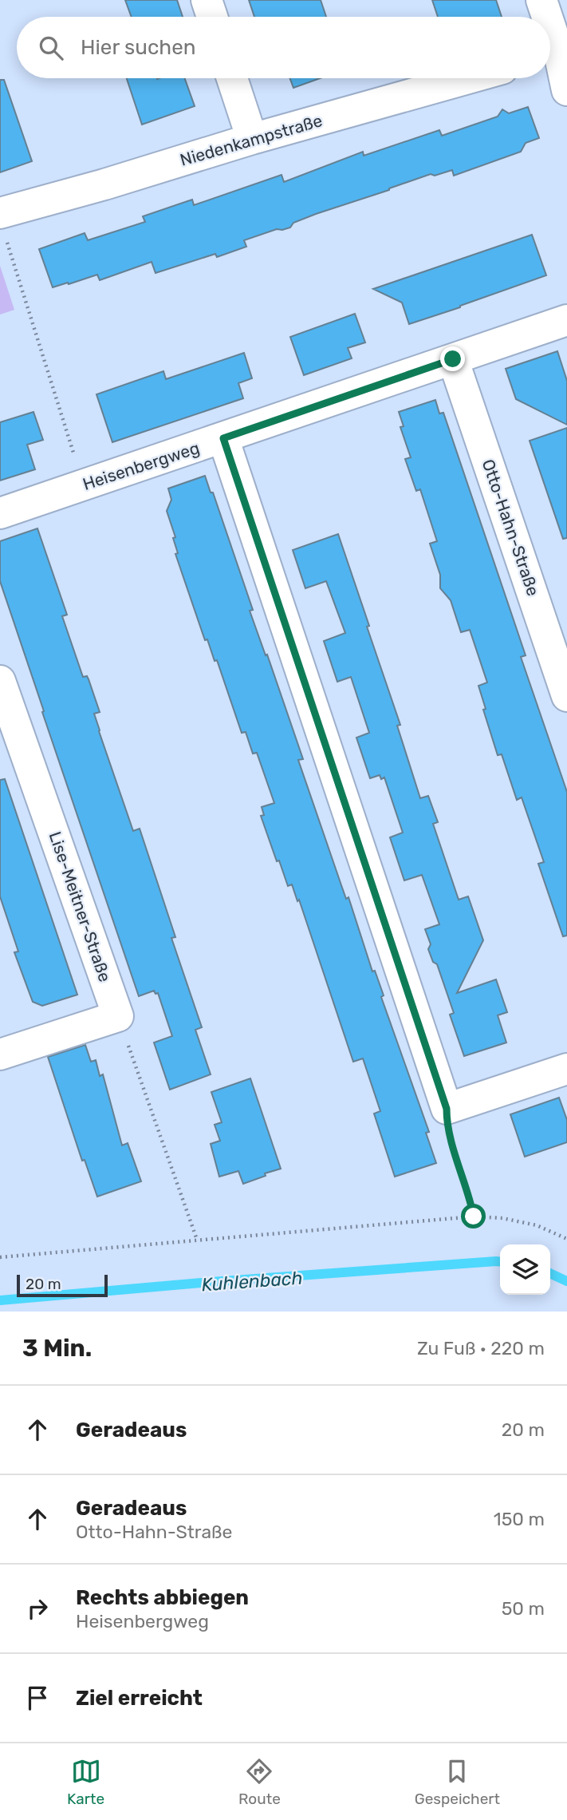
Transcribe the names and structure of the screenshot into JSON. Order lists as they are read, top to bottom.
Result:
{
  "streets": {
    "street": [
      "Niedenkampstraße",
      "Heisenbergweg",
      "Otto-Hahn-Straße",
      "Lise-Meitner-Straße"
    ]
  },
  "crossings": [
    ["Heisenbergweg", "Otto-Hahn-Straße"]
  ],
  "water": ["Kuhlenbach"],
  "scale_bar": "20 m",
  "page": {
    "search": "Hier suchen",
    "scale": "20 m",
    "heading": ["3 Min.", "Zu Fuß · 220 m"],
    "list": [
      ["Geradeaus", "20 m"],
      ["Geradeaus", "Otto-Hahn-Straße", "150 m"],
      ["Rechts abbiegen", "Heisenbergweg", "50 m"],
      "Ziel erreicht"
    ],
    "nav": ["Karte", "Route", "Gespeichert"]
  }
}
